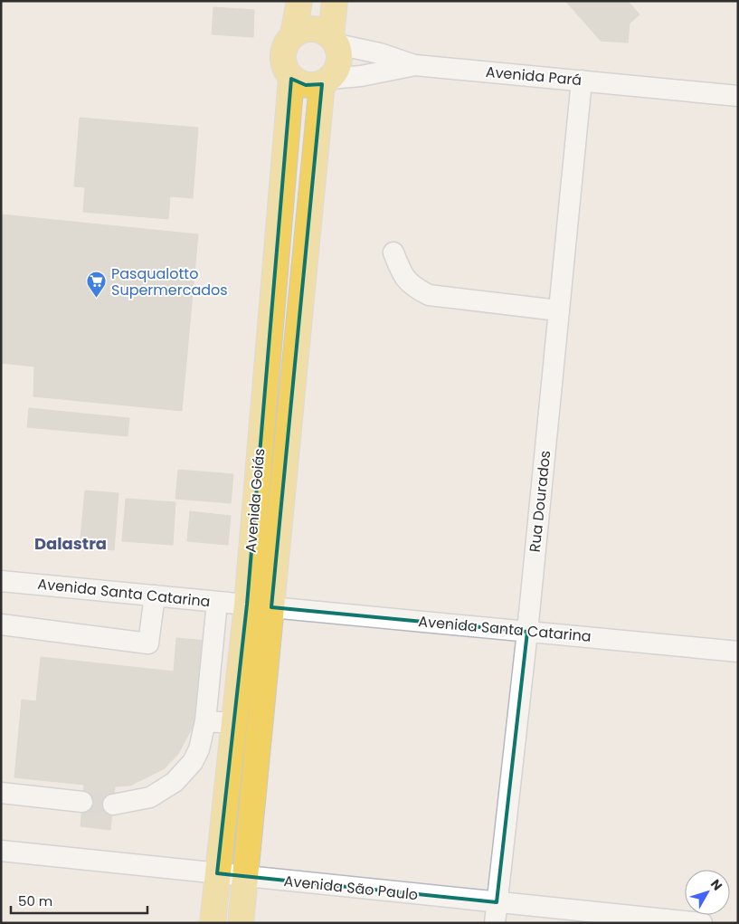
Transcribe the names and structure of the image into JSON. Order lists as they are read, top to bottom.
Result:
{
  "streets": {
    "main road": ["Avenida Goiás"],
    "street": [
      "Avenida Pará",
      "Rua Dourados",
      "Avenida Santa Catarina",
      "Avenida São Paulo"
    ]
  },
  "crossings": [
    ["Avenida Pará", "Avenida Goiás"],
    ["Avenida Pará", "Rua Dourados"],
    ["Avenida Goiás", "Avenida Santa Catarina"],
    ["Avenida Goiás", "Avenida São Paulo"],
    ["Rua Dourados", "Avenida Santa Catarina"],
    ["Rua Dourados", "Avenida São Paulo"]
  ],
  "districts": ["Dalastra"],
  "places": {
    "supermarket": ["Pasqualotto Supermercados"]
  },
  "scale_bar": "50 m",
  "north": "top right"
}
